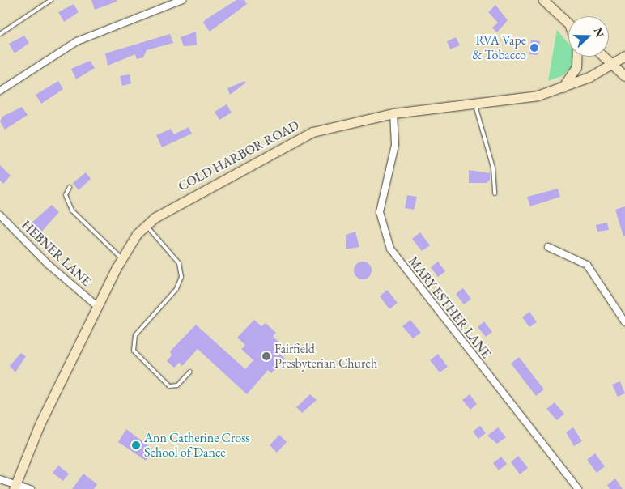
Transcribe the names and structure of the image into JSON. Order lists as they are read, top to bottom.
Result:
{
  "streets": {
    "main road": ["COLD HARBOR ROAD"],
    "street": ["HEBNER LANE", "MARY ESTHER LANE"]
  },
  "crossings": [
    ["COLD HARBOR ROAD", "HEBNER LANE"],
    ["COLD HARBOR ROAD", "MARY ESTHER LANE"]
  ],
  "places": ["RVA Vape & Tobacco", "Fairfield Presbyterian Church", "Ann Catherine Cross School of Dance"],
  "north": "right"
}
